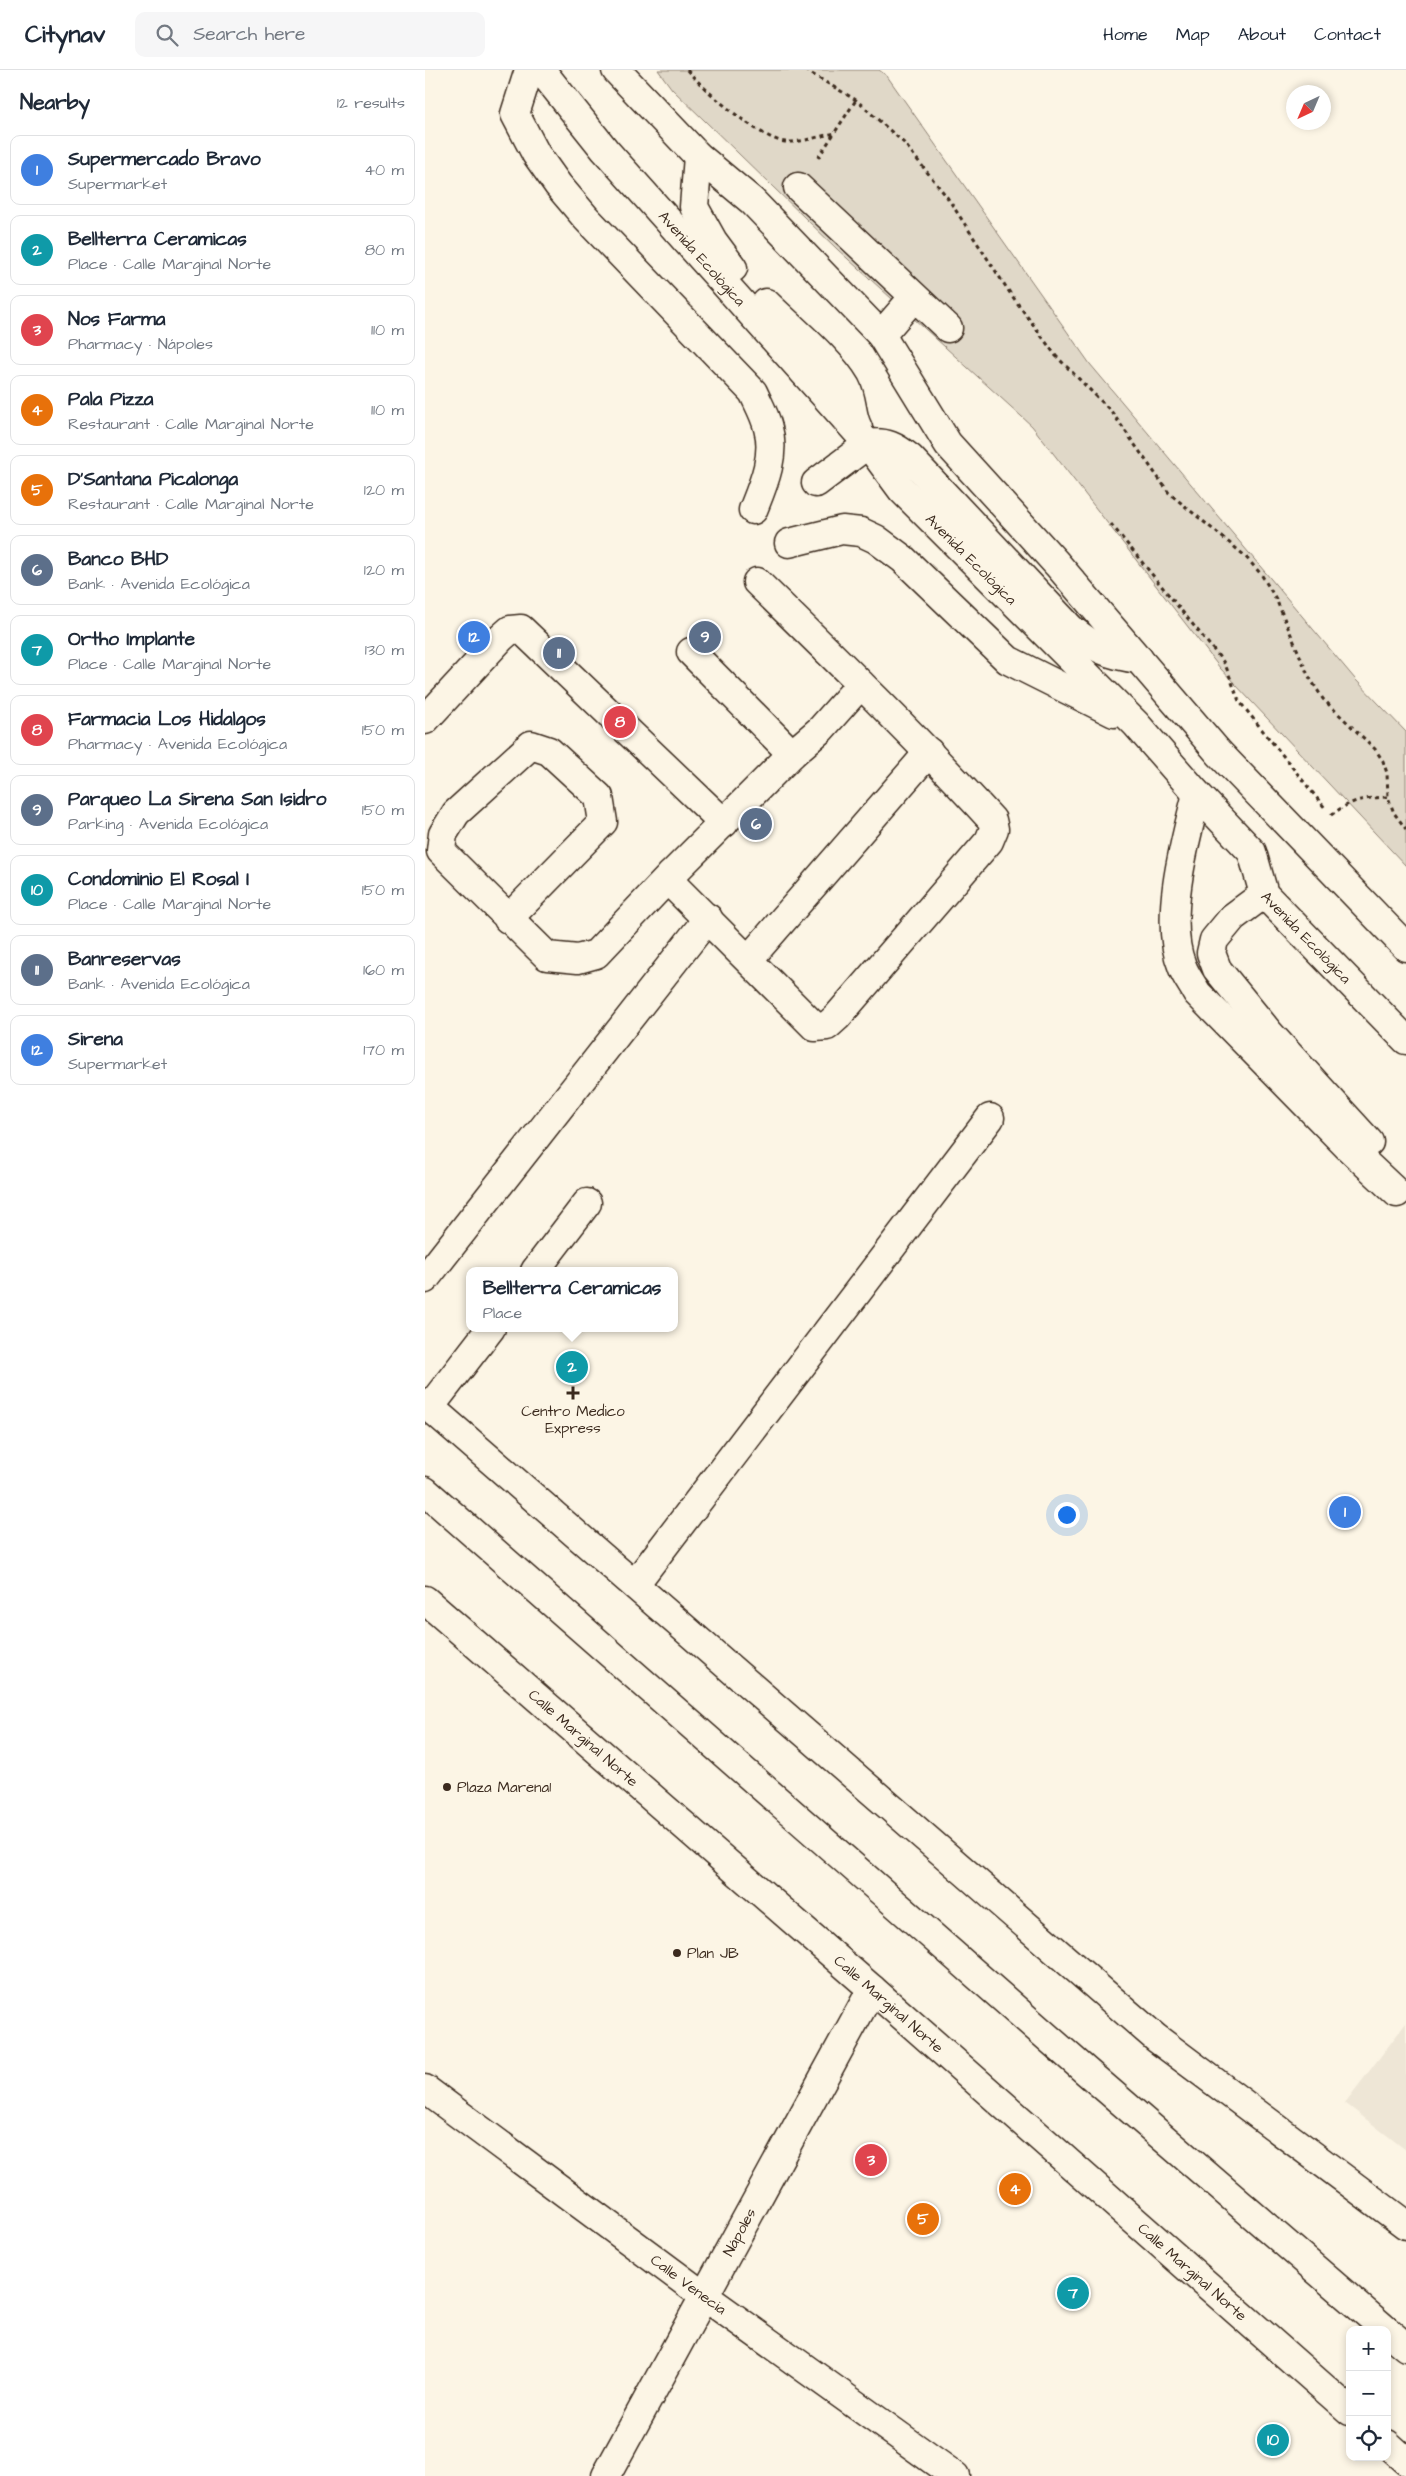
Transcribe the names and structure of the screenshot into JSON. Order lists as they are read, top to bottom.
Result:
{
  "streets": {
    "main road": [
      "Avenida Ecológica",
      "Calle Marginal Norte",
      "Nápoles",
      "Calle Venecia"
    ]
  },
  "crossings": [
    ["Calle Marginal Norte", "Nápoles"],
    ["Nápoles", "Calle Venecia"]
  ],
  "places": {
    "health": ["Centro Medico Express"],
    "other": ["Plaza Marena1", "Plan JB"]
  },
  "north": "bottom left",
  "page": {
    "header": "Citynav",
    "search": "Search here",
    "nav": [
      "Home",
      "Map",
      "About",
      "Contact"
    ],
    "heading": ["Nearby", "12 results"],
    "list": [
      {
        "mark": "1",
        "name": "Supermercado Bravo",
        "note": "Supermarket",
        "value": "40 m"
      },
      {
        "mark": "2",
        "name": "Bellterra Ceramicas",
        "note": "Place · Calle Marginal Norte",
        "value": "80 m"
      },
      {
        "mark": "3",
        "name": "Nos Farma",
        "note": "Pharmacy · Nápoles",
        "value": "110 m"
      },
      {
        "mark": "4",
        "name": "Pala Pizza",
        "note": "Restaurant · Calle Marginal Norte",
        "value": "110 m"
      },
      {
        "mark": "5",
        "name": "D'Santana Picalonga",
        "note": "Restaurant · Calle Marginal Norte",
        "value": "120 m"
      },
      {
        "mark": "6",
        "name": "Banco BHD",
        "note": "Bank · Avenida Ecológica",
        "value": "120 m"
      },
      {
        "mark": "7",
        "name": "Ortho Implante",
        "note": "Place · Calle Marginal Norte",
        "value": "130 m"
      },
      {
        "mark": "8",
        "name": "Farmacia Los Hidalgos",
        "note": "Pharmacy · Avenida Ecológica",
        "value": "150 m"
      },
      {
        "mark": "9",
        "name": "Parqueo La Sirena San Isidro",
        "note": "Parking · Avenida Ecológica",
        "value": "150 m"
      },
      {
        "mark": "10",
        "name": "Condominio El Rosal I",
        "note": "Place · Calle Marginal Norte",
        "value": "150 m"
      },
      {
        "mark": "11",
        "name": "Banreservas",
        "note": "Bank · Avenida Ecológica",
        "value": "160 m"
      },
      {
        "mark": "12",
        "name": "Sirena",
        "note": "Supermarket",
        "value": "170 m"
      }
    ],
    "pins": [
      "9",
      "12",
      "11",
      "8",
      "6",
      "2",
      "1",
      "3",
      "4",
      "5",
      "7",
      "10"
    ],
    "popup": ["Bellterra Ceramicas", "Place"],
    "map_buttons": ["+", "−"]
  }
}
